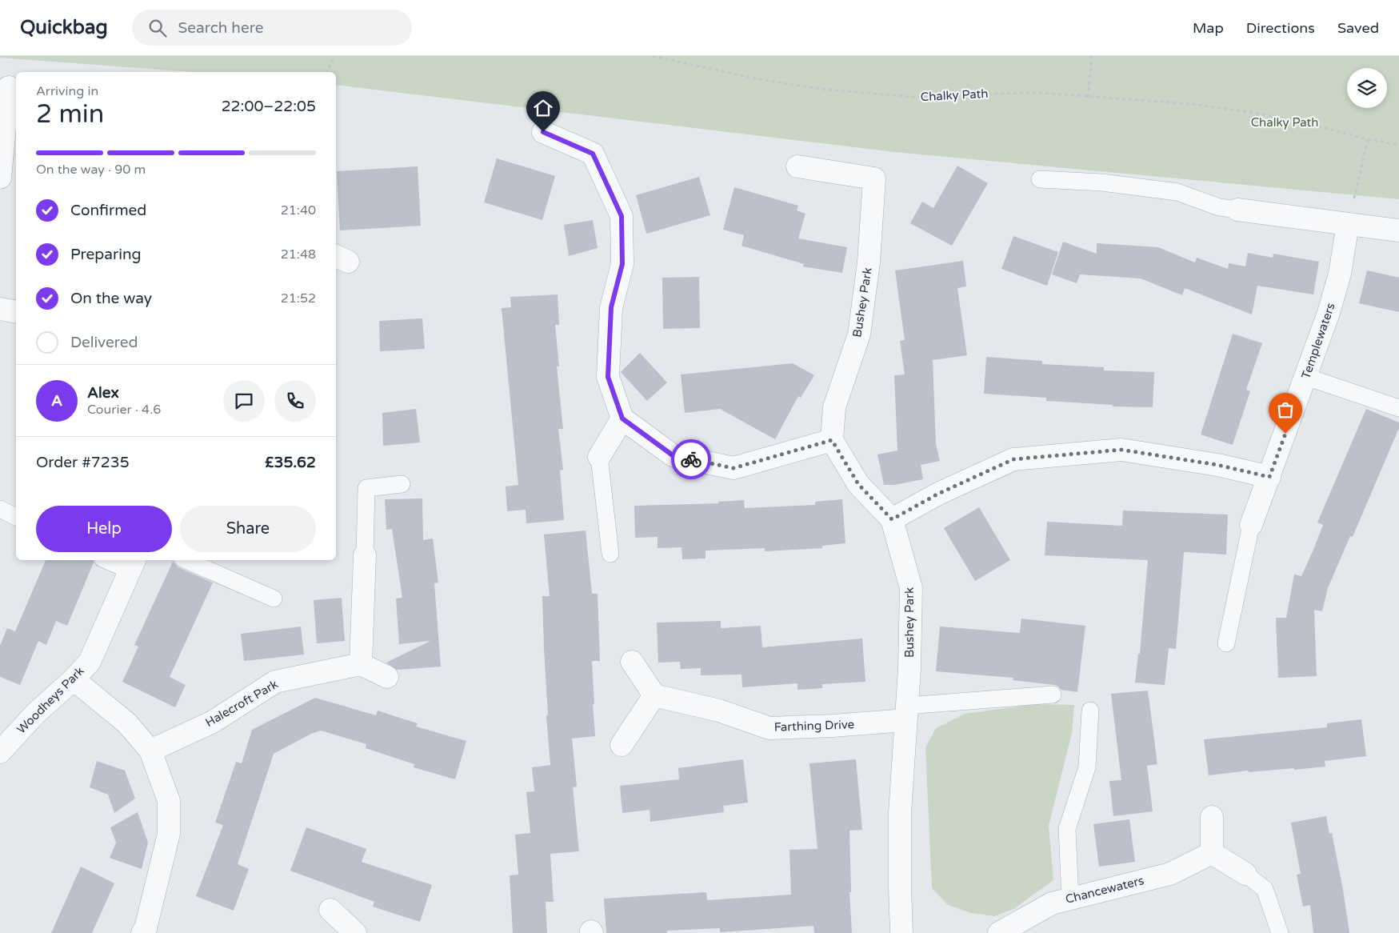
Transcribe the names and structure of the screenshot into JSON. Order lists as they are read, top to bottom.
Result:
{
  "streets": {
    "street": [
      "Bushey Park",
      "Templewaters",
      "Woodheys Park",
      "Halecroft Park",
      "Farthing Drive",
      "Chancewaters"
    ],
    "path": ["Chalky Path"]
  },
  "crossings": [
    ["Bushey Park", "Farthing Drive"]
  ],
  "parks": ["Chalky Path"],
  "page": {
    "header": "Quickbag",
    "search": "Search here",
    "nav": ["Map", "Directions", "Saved"],
    "heading": ["2 min", "Arriving in", "22:00–22:05"],
    "panel": [
      "Alex",
      "Courier · 4.6",
      "Order #7235",
      "£35.62"
    ],
    "bar": "On the way · 90 m",
    "list": [
      ["Confirmed", "21:40"],
      ["Preparing", "21:48"],
      ["On the way", "21:52"],
      "Delivered"
    ],
    "round": "A",
    "buttons": ["Help", "Share"]
  }
}
